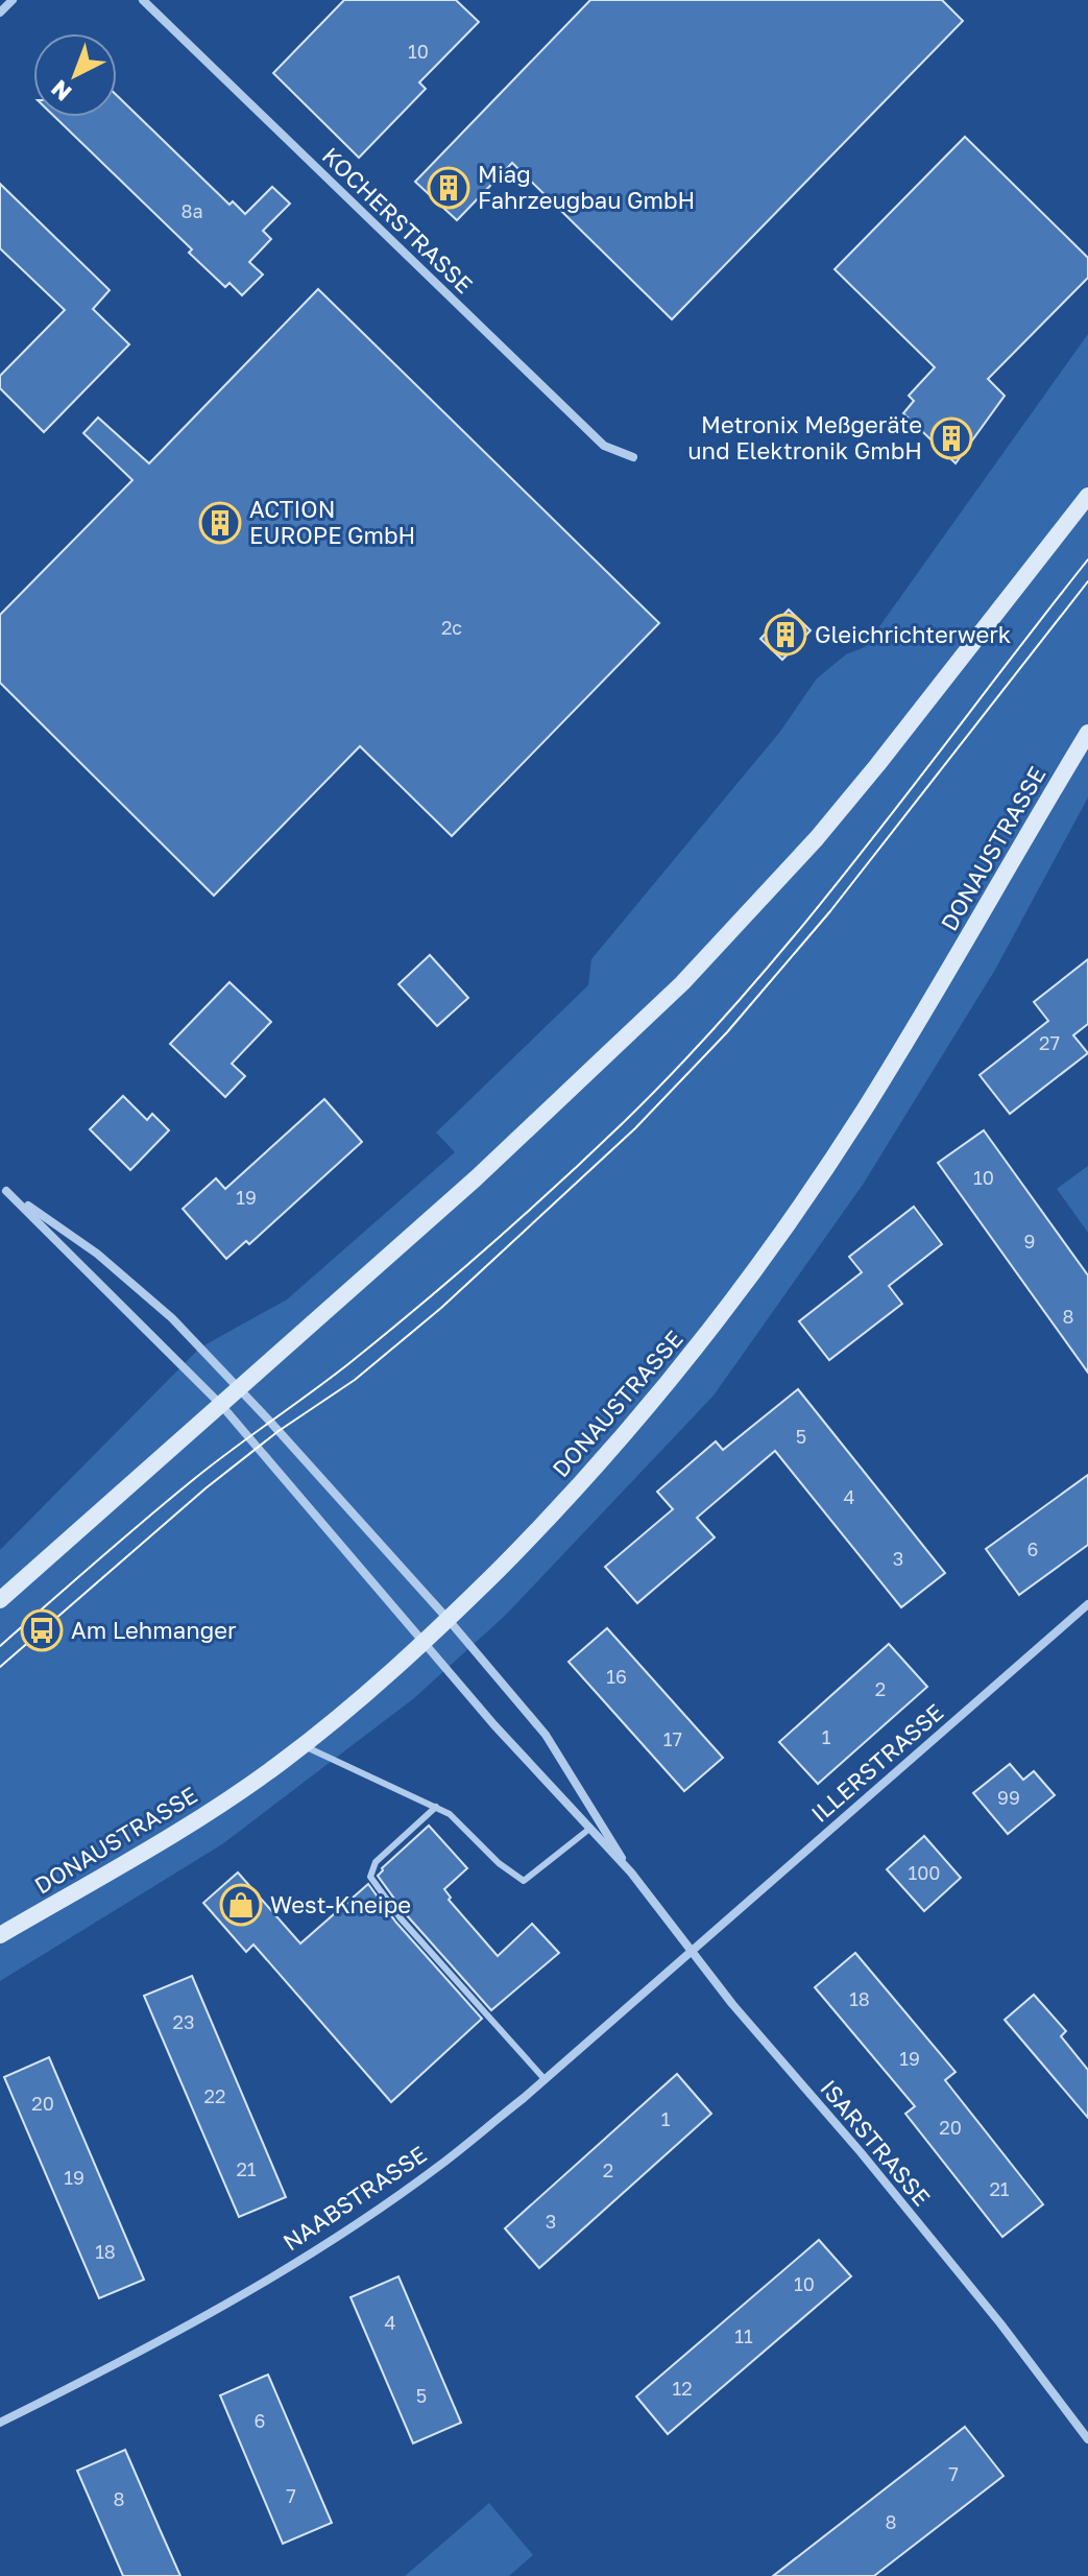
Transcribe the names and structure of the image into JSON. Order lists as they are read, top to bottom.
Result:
{
  "streets": {
    "main road": ["DONAUSTRASSE"],
    "street": [
      "KOCHERSTRASSE",
      "ILLERSTRASSE",
      "ISARSTRASSE",
      "NAABSTRASSE"
    ]
  },
  "crossings": [
    ["DONAUSTRASSE", "ISARSTRASSE"],
    ["ILLERSTRASSE", "ISARSTRASSE"],
    ["ILLERSTRASSE", "NAABSTRASSE"],
    ["ISARSTRASSE", "NAABSTRASSE"]
  ],
  "places": {
    "building": [
      "Miag Fahrzeugbau GmbH",
      "Metronix Meßgeräte und Elektronik GmbH",
      "ACTION EUROPE GmbH",
      "Gleichrichterwerk"
    ],
    "bus stop": ["Am Lehmanger"],
    "shop": ["West-Kneipe"]
  },
  "house_numbers": [
    "10",
    "8a",
    "2c",
    "27",
    "10",
    "19",
    "9",
    "8",
    "5",
    "4",
    "6",
    "3",
    "16",
    "2",
    "1",
    "17",
    "99",
    "100",
    "18",
    "23",
    "19",
    "22",
    "20",
    "1",
    "20",
    "21",
    "2",
    "19",
    "21",
    "3",
    "18",
    "10",
    "4",
    "11",
    "12",
    "5",
    "6",
    "7",
    "7",
    "8",
    "8"
  ],
  "north": "bottom left"
}
